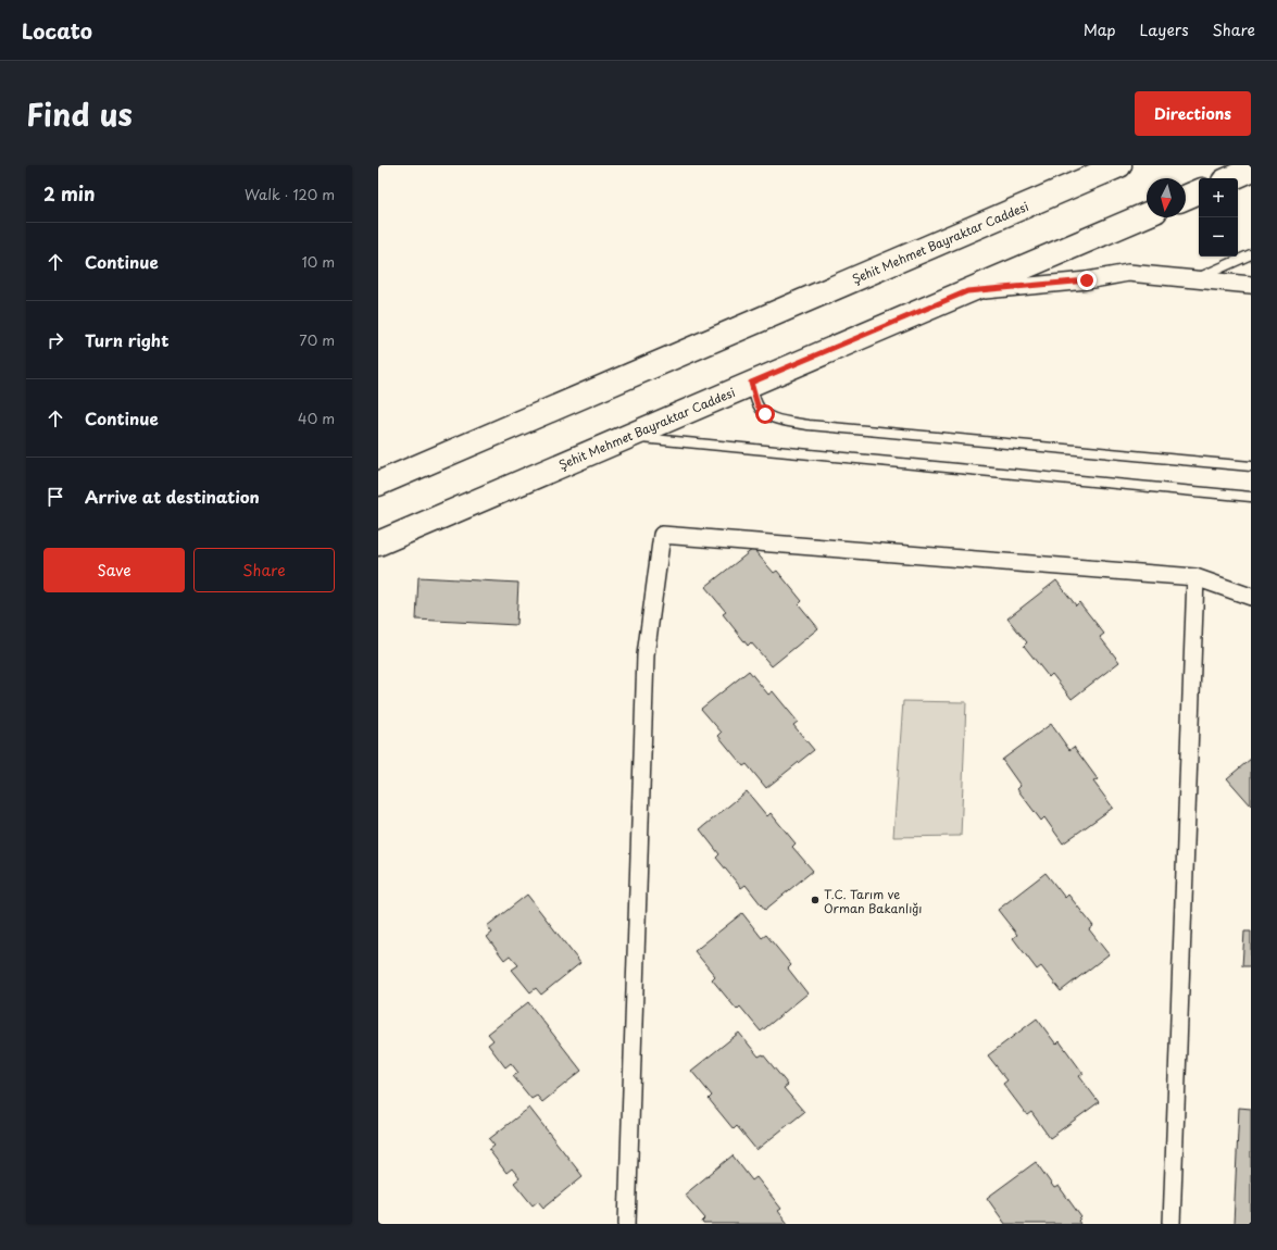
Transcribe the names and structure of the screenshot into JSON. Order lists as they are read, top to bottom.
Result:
{
  "streets": {
    "main road": ["Şehit Mehmet Bayraktar Caddesi"]
  },
  "places": ["T.C. Tarım ve Orman Bakanlığı"],
  "north": "bottom",
  "page": {
    "header": "Locato",
    "nav": ["Map", "Layers", "Share"],
    "title": "Find us",
    "buttons": [
      "Directions",
      ["Save", "Share"]
    ],
    "heading": ["2 min", "Walk · 120 m"],
    "map_buttons": ["+", "−"],
    "list": [
      ["Continue", "10 m"],
      ["Turn right", "70 m"],
      ["Continue", "40 m"],
      "Arrive at destination"
    ]
  }
}
